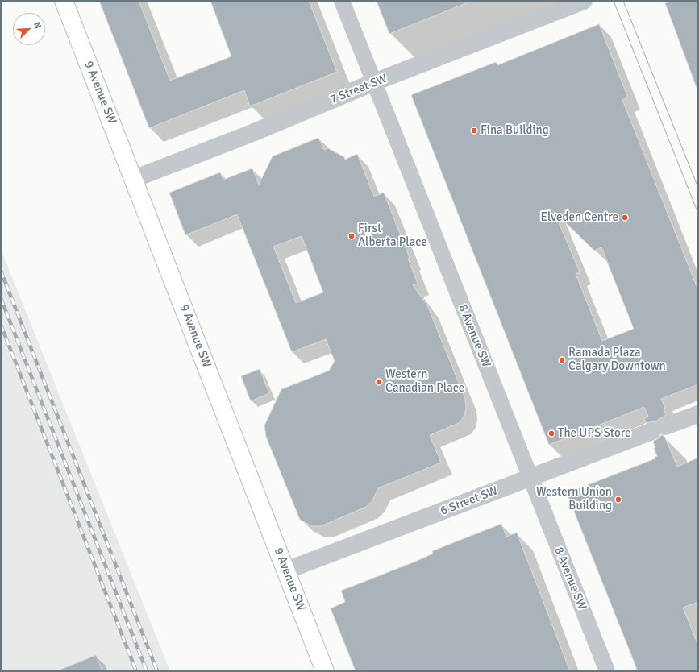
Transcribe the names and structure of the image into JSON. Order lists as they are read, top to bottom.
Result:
{
  "streets": {
    "main road": ["9 Avenue SW"],
    "street": ["7 Street SW", "8 Avenue SW", "6 Street SW"]
  },
  "crossings": [
    ["7 Street SW", "9 Avenue SW"],
    ["7 Street SW", "8 Avenue SW"],
    ["9 Avenue SW", "6 Street SW"],
    ["8 Avenue SW", "6 Street SW"]
  ],
  "places": [
    "Fina Building",
    "Elveden Centre",
    "First Alberta Place",
    "Ramada Plaza Calgary Downtown",
    "Western Canadian Place",
    "The UPS Store",
    "Western Union Building"
  ],
  "north": "top right"
}
